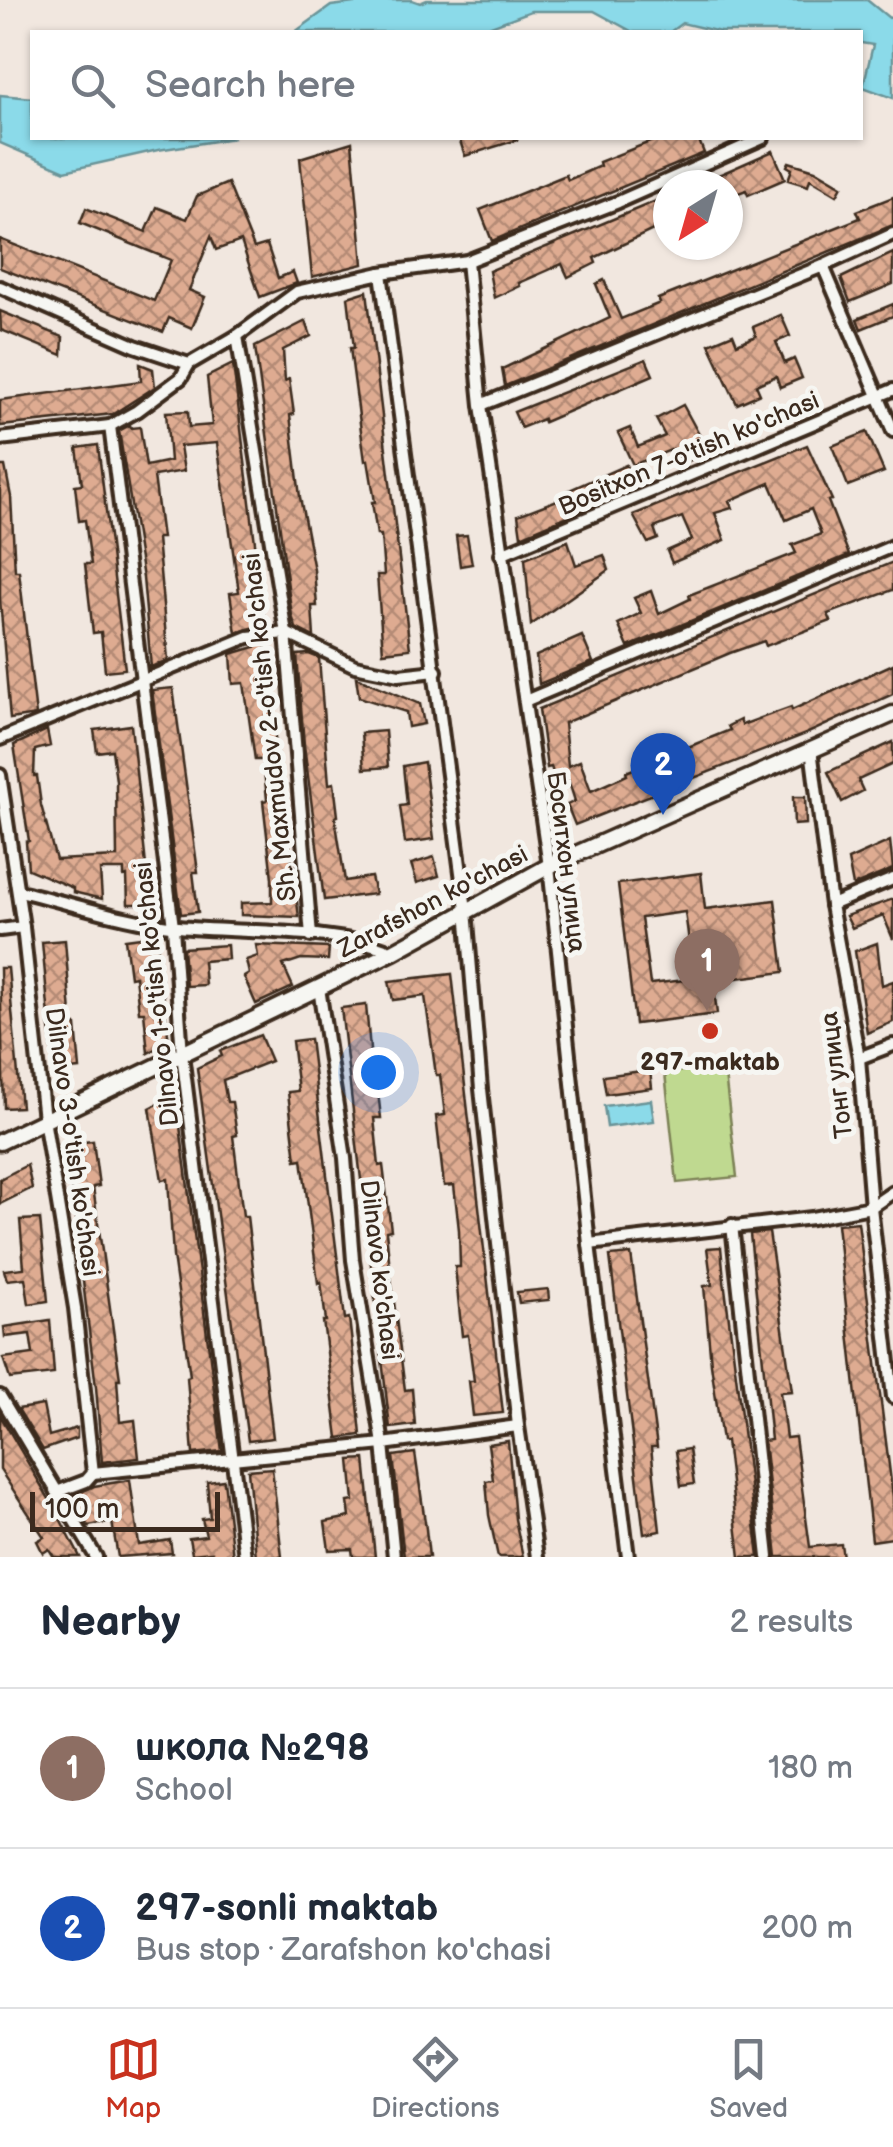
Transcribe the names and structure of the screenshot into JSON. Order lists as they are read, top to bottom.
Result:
{
  "streets": {
    "street": [
      "Bositxon 7-o'tish ko'chasi",
      "Sh. Maxmudov 2-o'tish ko'chasi",
      "Боситхон улица",
      "Zarafshon ko'chasi",
      "Dilnavo 1-o'tish ko'chasi",
      "Тонг улица",
      "Dilnavo 3-o'tish ko'chasi",
      "Dilnavo ko'chasi"
    ]
  },
  "crossings": [
    ["Bositxon 7-o'tish ko'chasi", "Боситхон улица"],
    ["Боситхон улица", "Zarafshon ko'chasi"],
    ["Zarafshon ko'chasi", "Dilnavo 1-o'tish ko'chasi"],
    ["Zarafshon ko'chasi", "Тонг улица"],
    ["Zarafshon ko'chasi", "Dilnavo 3-o'tish ko'chasi"],
    ["Zarafshon ko'chasi", "Dilnavo ko'chasi"]
  ],
  "places": ["297-maktab"],
  "scale_bar": "100 m",
  "north": "bottom left",
  "page": {
    "search": "Search here",
    "pins": ["2", "1"],
    "scale": "100 m",
    "heading": ["Nearby", "2 results"],
    "list": [
      {
        "mark": "1",
        "name": "школа №298",
        "note": "School",
        "value": "180 m"
      },
      {
        "mark": "2",
        "name": "297-sonli maktab",
        "note": "Bus stop · Zarafshon ko'chasi",
        "value": "200 m"
      }
    ],
    "nav": ["Map", "Directions", "Saved"]
  }
}
